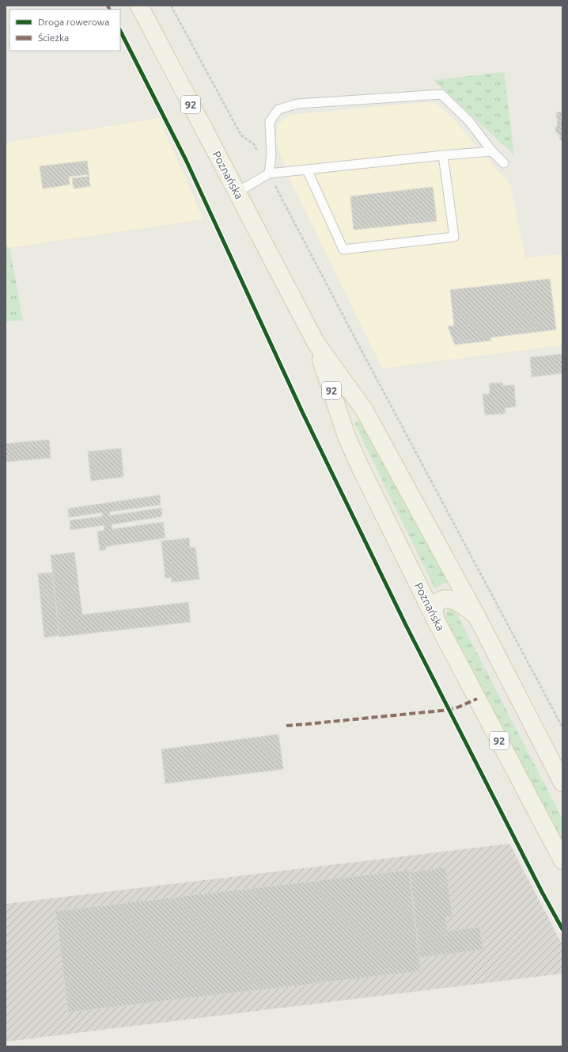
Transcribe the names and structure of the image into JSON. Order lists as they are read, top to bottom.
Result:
{
  "streets": {
    "main road": ["92", "Poznańska"]
  },
  "legend": ["Droga rowerowa", "Ścieżka"]
}
